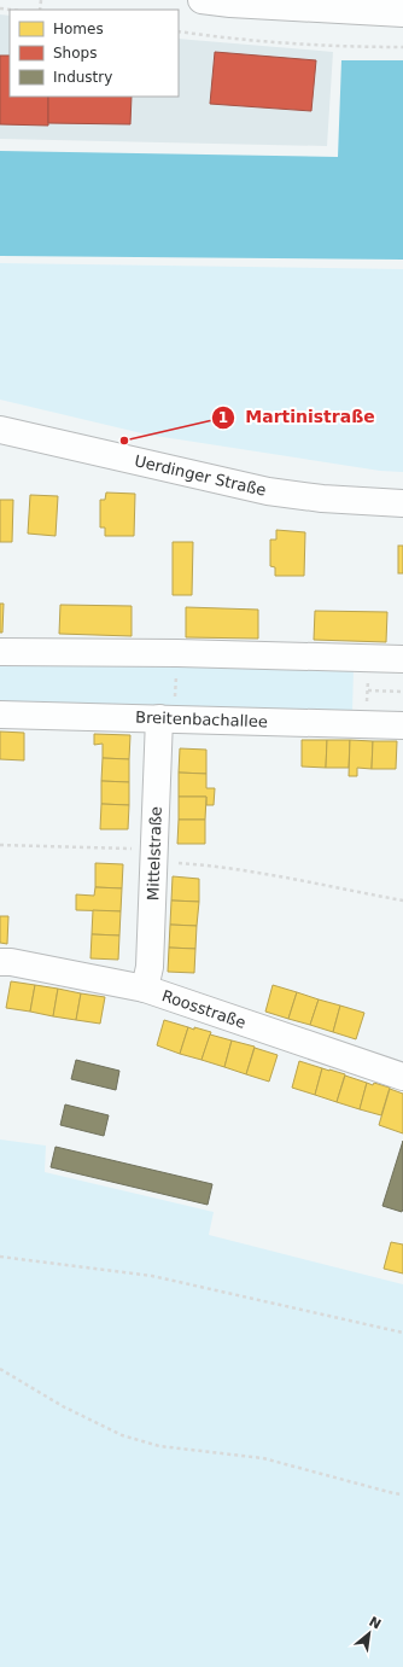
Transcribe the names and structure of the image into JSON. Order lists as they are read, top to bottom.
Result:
{
  "streets": {
    "street": [
      "Uerdinger Straße",
      "Breitenbachallee",
      "Mittelstraße",
      "Roosstraße"
    ]
  },
  "crossings": [
    ["Breitenbachallee", "Mittelstraße"],
    ["Mittelstraße", "Roosstraße"]
  ],
  "places": ["Martinistraße"],
  "legend": ["Homes", "Shops", "Industry"],
  "north": "top right"
}
